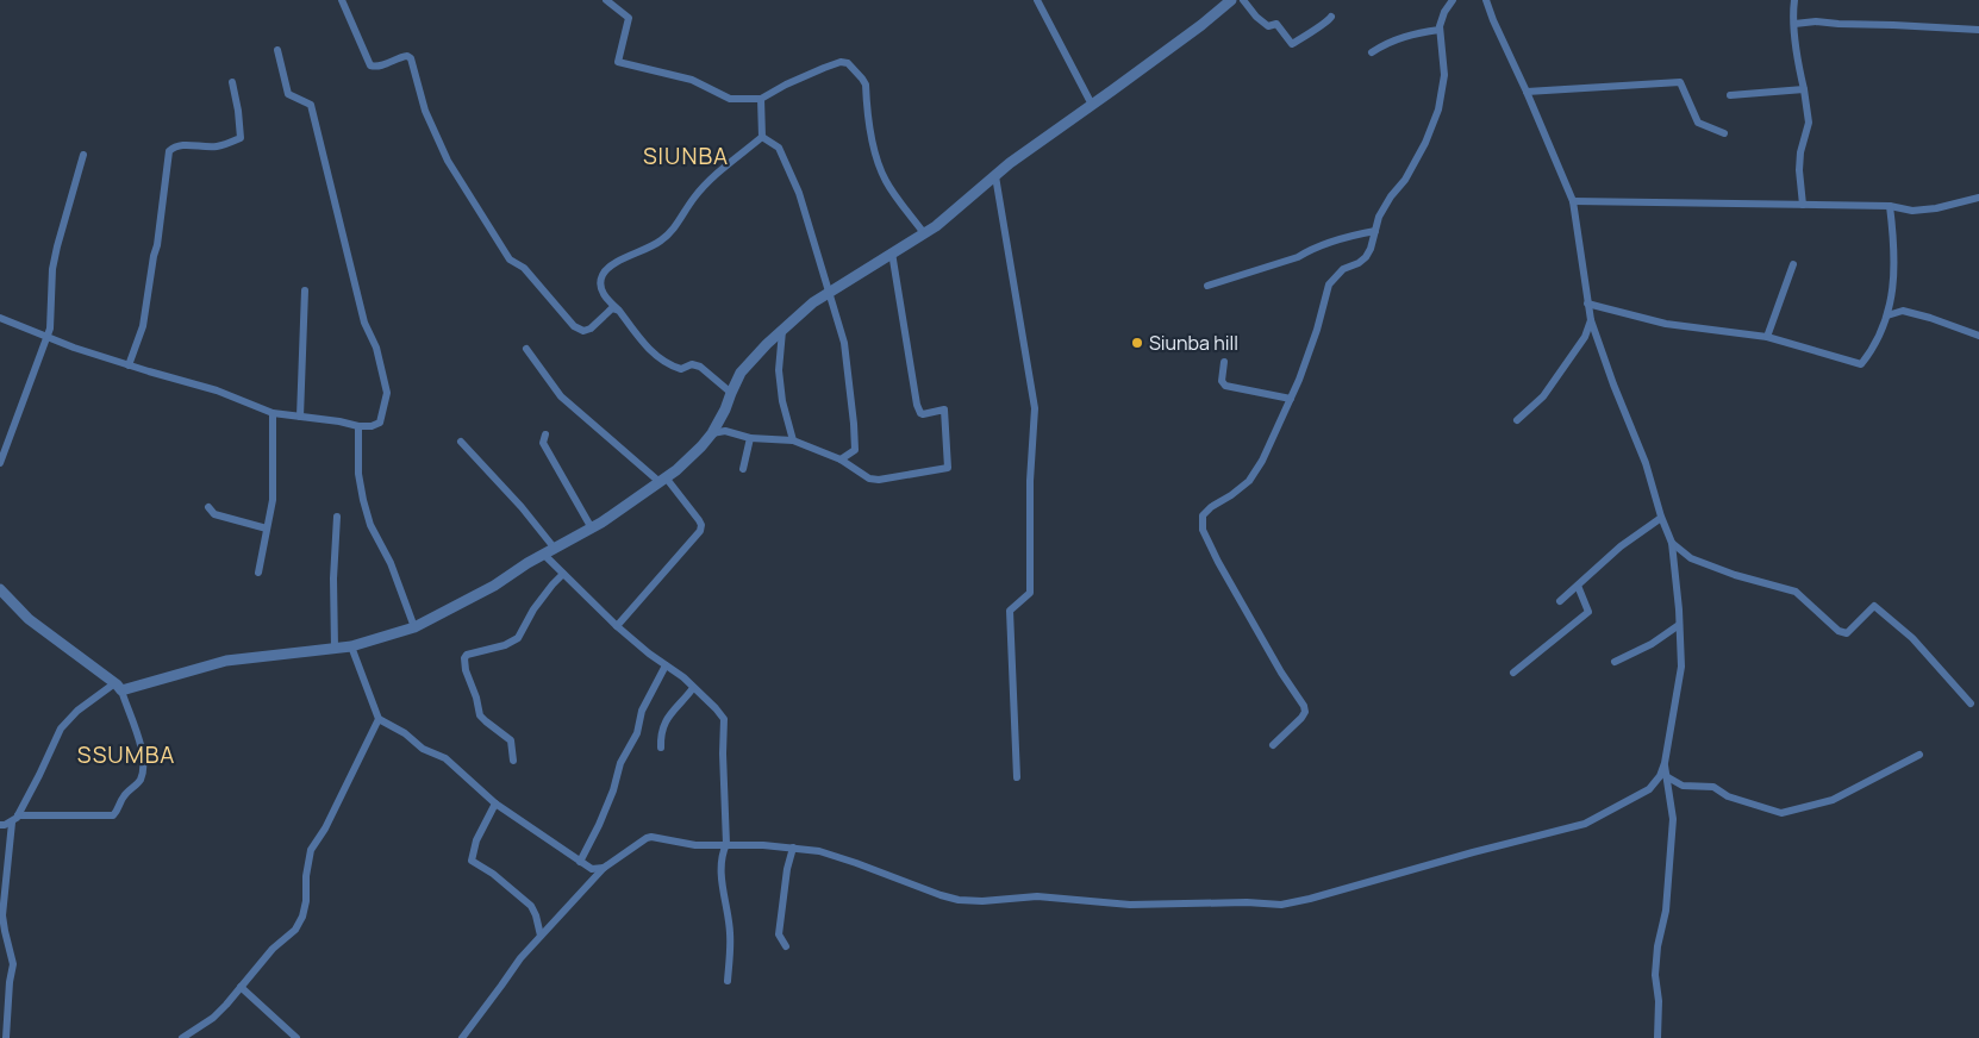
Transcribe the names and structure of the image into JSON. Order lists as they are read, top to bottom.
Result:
{
  "districts": ["SIUNBA", "SSUMBA"],
  "places": ["Siunba hill"]
}
